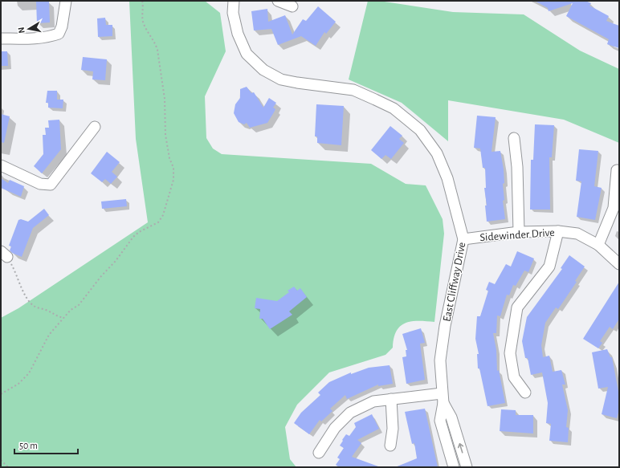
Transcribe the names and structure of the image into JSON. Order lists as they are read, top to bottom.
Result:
{
  "streets": {
    "street": ["Sidewinder Drive", "East Cliffway Drive"]
  },
  "crossings": [
    ["Sidewinder Drive", "East Cliffway Drive"]
  ],
  "scale_bar": "50 m",
  "north": "left"
}
